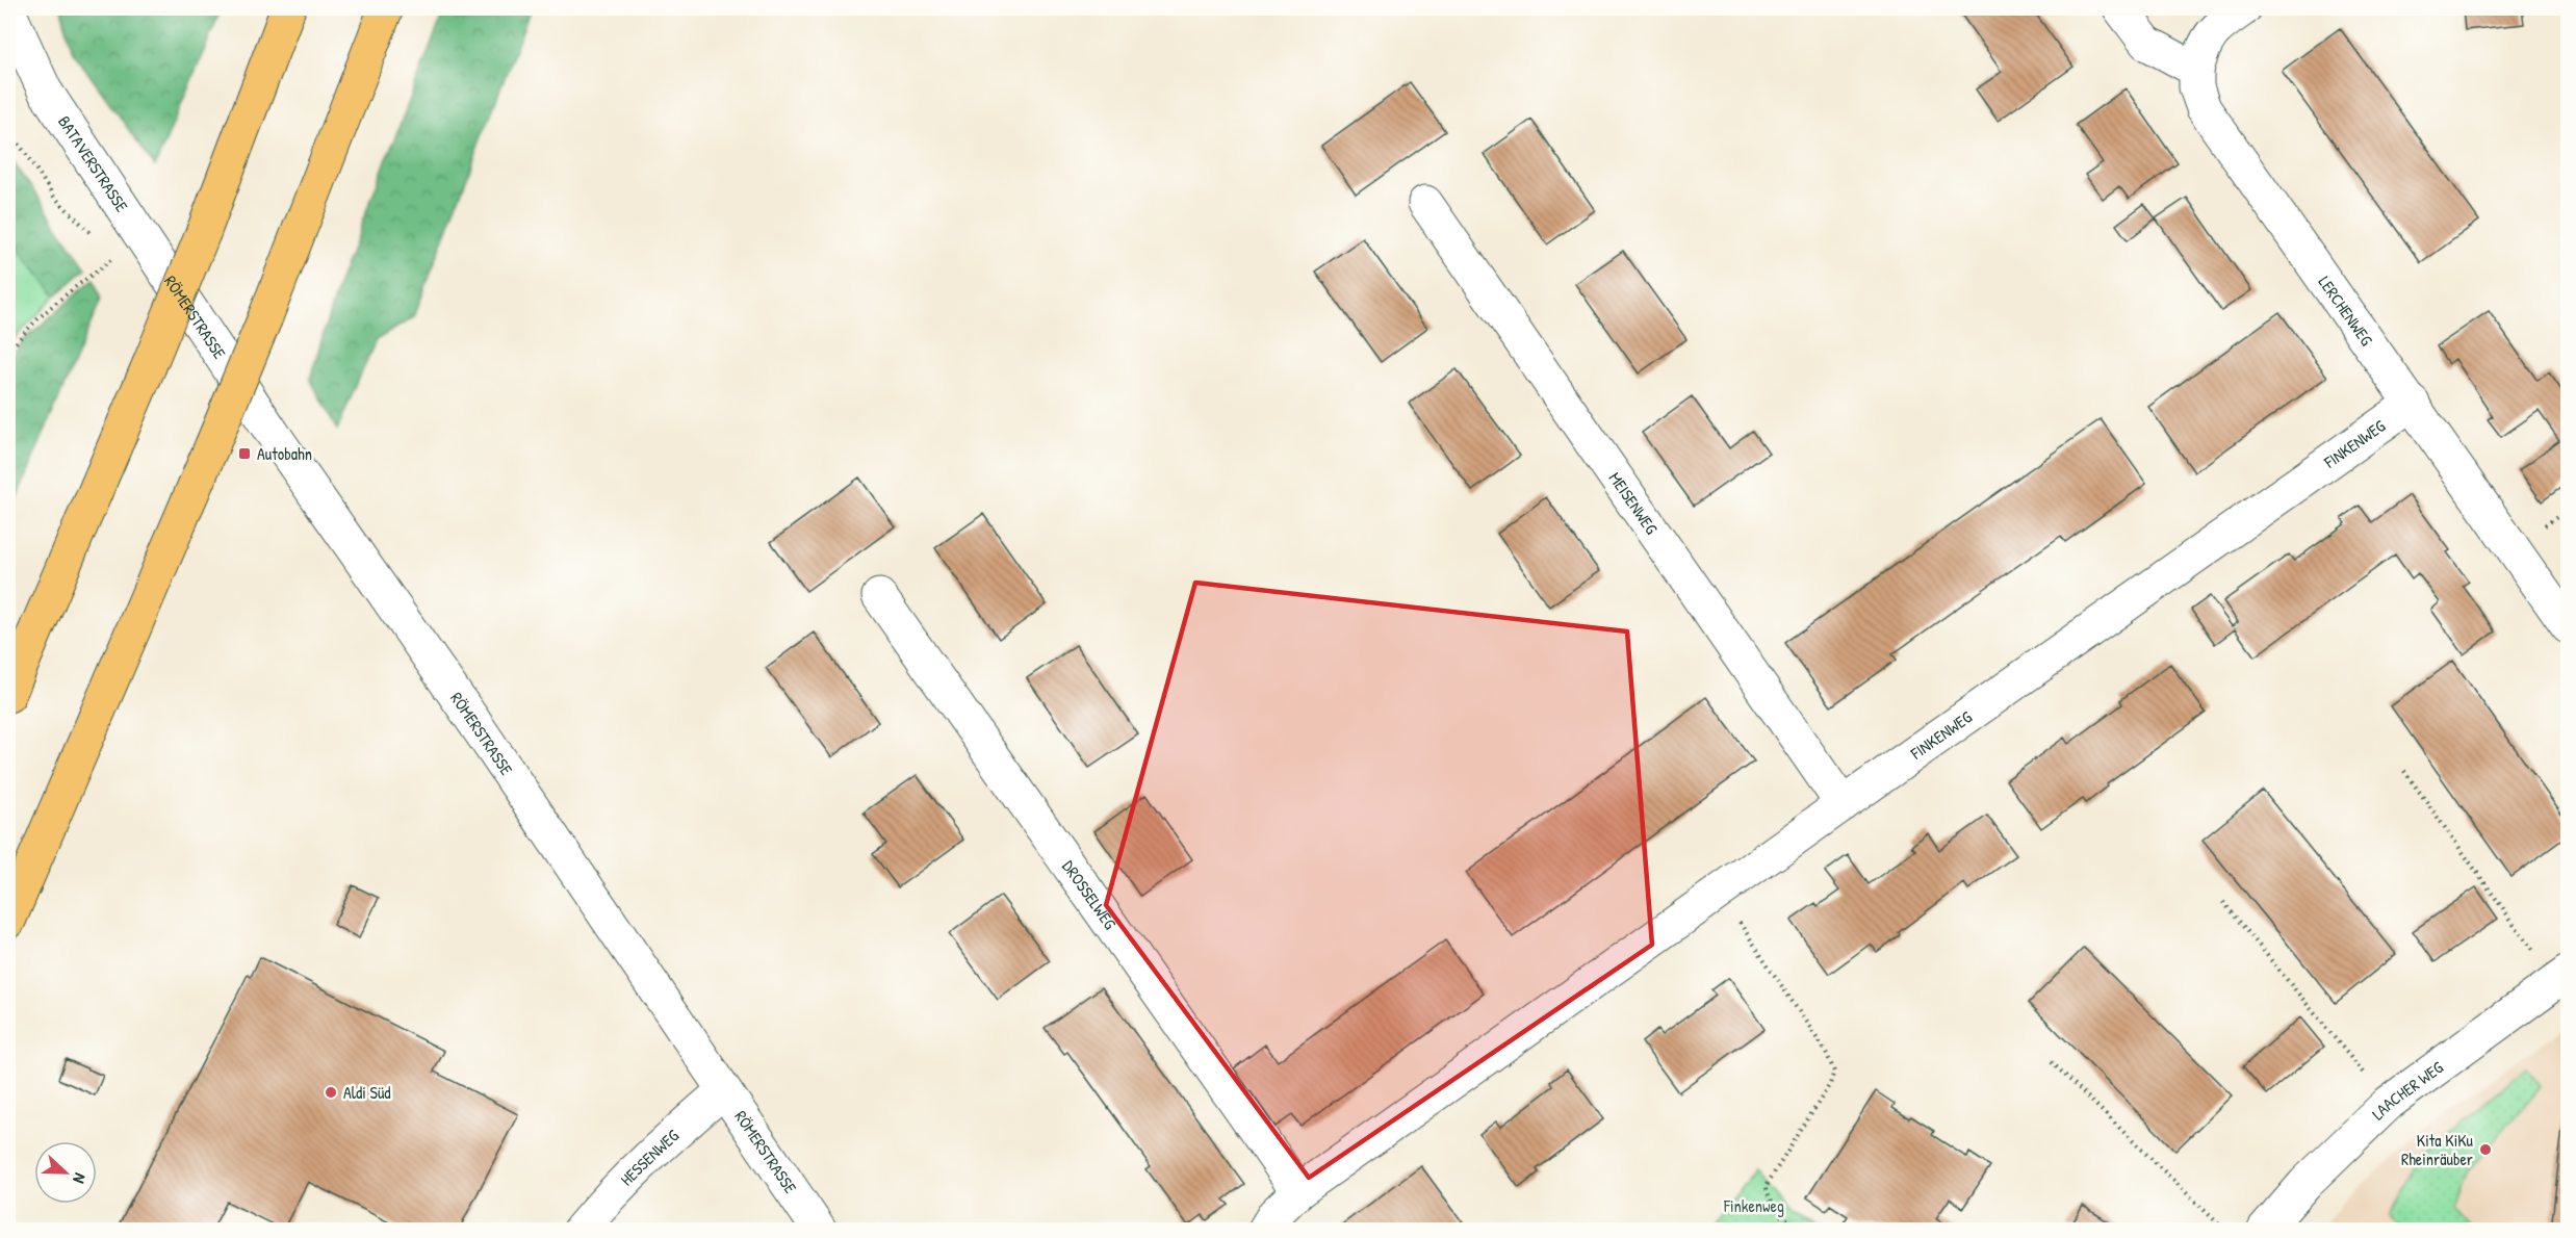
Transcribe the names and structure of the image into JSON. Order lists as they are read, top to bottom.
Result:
{
  "streets": {
    "street": [
      "BATAVERSTRASSE",
      "LERCHENWEG",
      "RÖMERSTRASSE",
      "FINKENWEG",
      "MEISENWEG",
      "DROSSELWEG",
      "LAACHER WEG",
      "HESSENWEG"
    ]
  },
  "crossings": [
    ["BATAVERSTRASSE", "RÖMERSTRASSE"],
    ["LERCHENWEG", "FINKENWEG"],
    ["RÖMERSTRASSE", "HESSENWEG"],
    ["FINKENWEG", "MEISENWEG"],
    ["FINKENWEG", "DROSSELWEG"]
  ],
  "parks": ["Finkenweg"],
  "places": {
    "transit": ["Autobahn"],
    "other": ["Aldi Süd", "Kita KiKu Rheinräuber"]
  },
  "north": "right"
}
